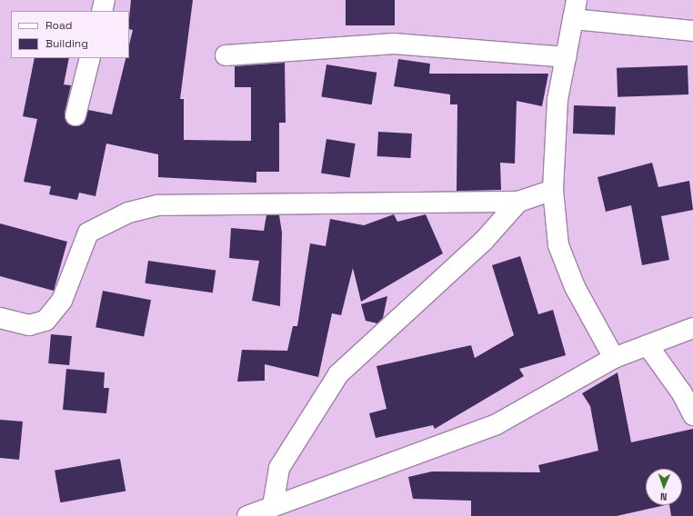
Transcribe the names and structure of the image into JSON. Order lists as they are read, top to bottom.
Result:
{
  "legend": ["Road", "Building"],
  "north": "bottom"
}
